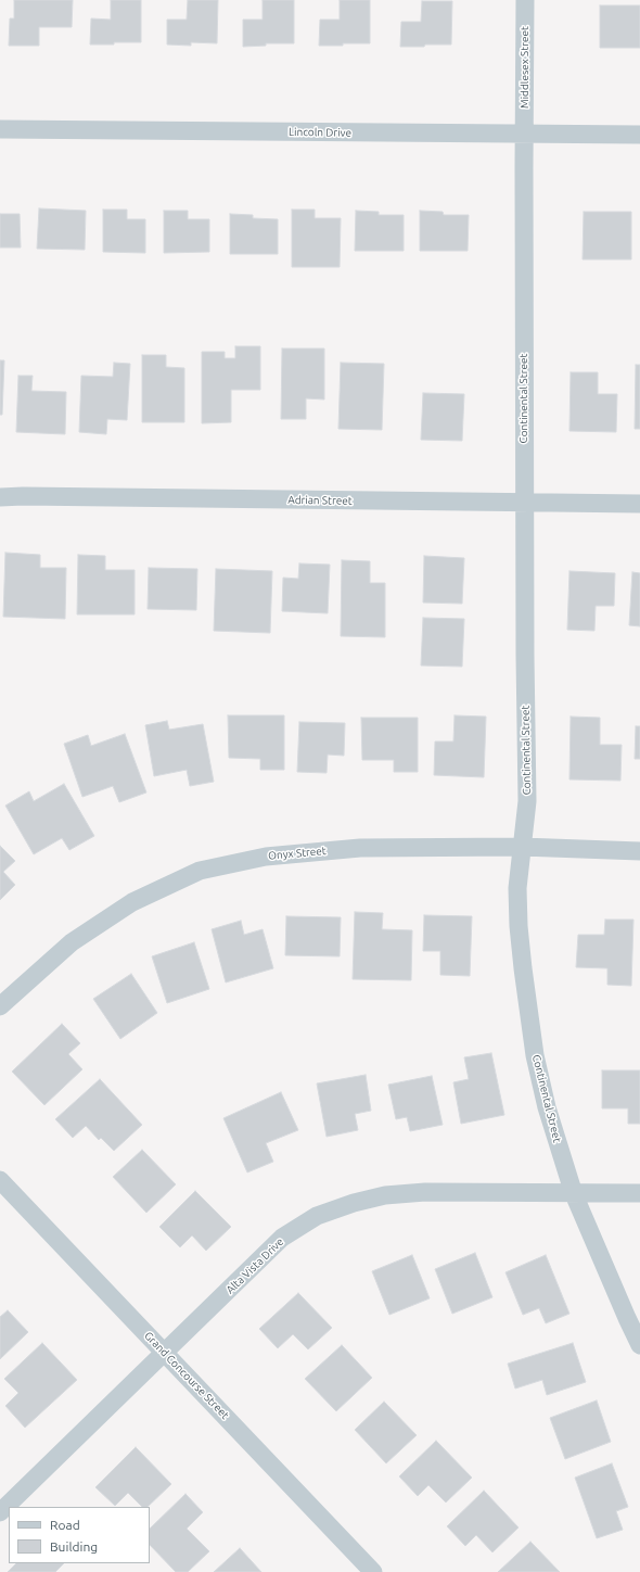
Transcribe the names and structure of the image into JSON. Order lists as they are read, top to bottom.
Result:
{
  "streets": {
    "street": [
      "Middlesex Street",
      "Lincoln Drive",
      "Continental Street",
      "Adrian Street",
      "Onyx Street",
      "Alta Vista Drive",
      "Grand Concourse Street"
    ]
  },
  "crossings": [
    ["Middlesex Street", "Lincoln Drive"],
    ["Middlesex Street", "Continental Street"],
    ["Lincoln Drive", "Continental Street"],
    ["Continental Street", "Adrian Street"],
    ["Continental Street", "Onyx Street"],
    ["Continental Street", "Alta Vista Drive"],
    ["Alta Vista Drive", "Grand Concourse Street"]
  ],
  "legend": ["Road", "Building"]
}
